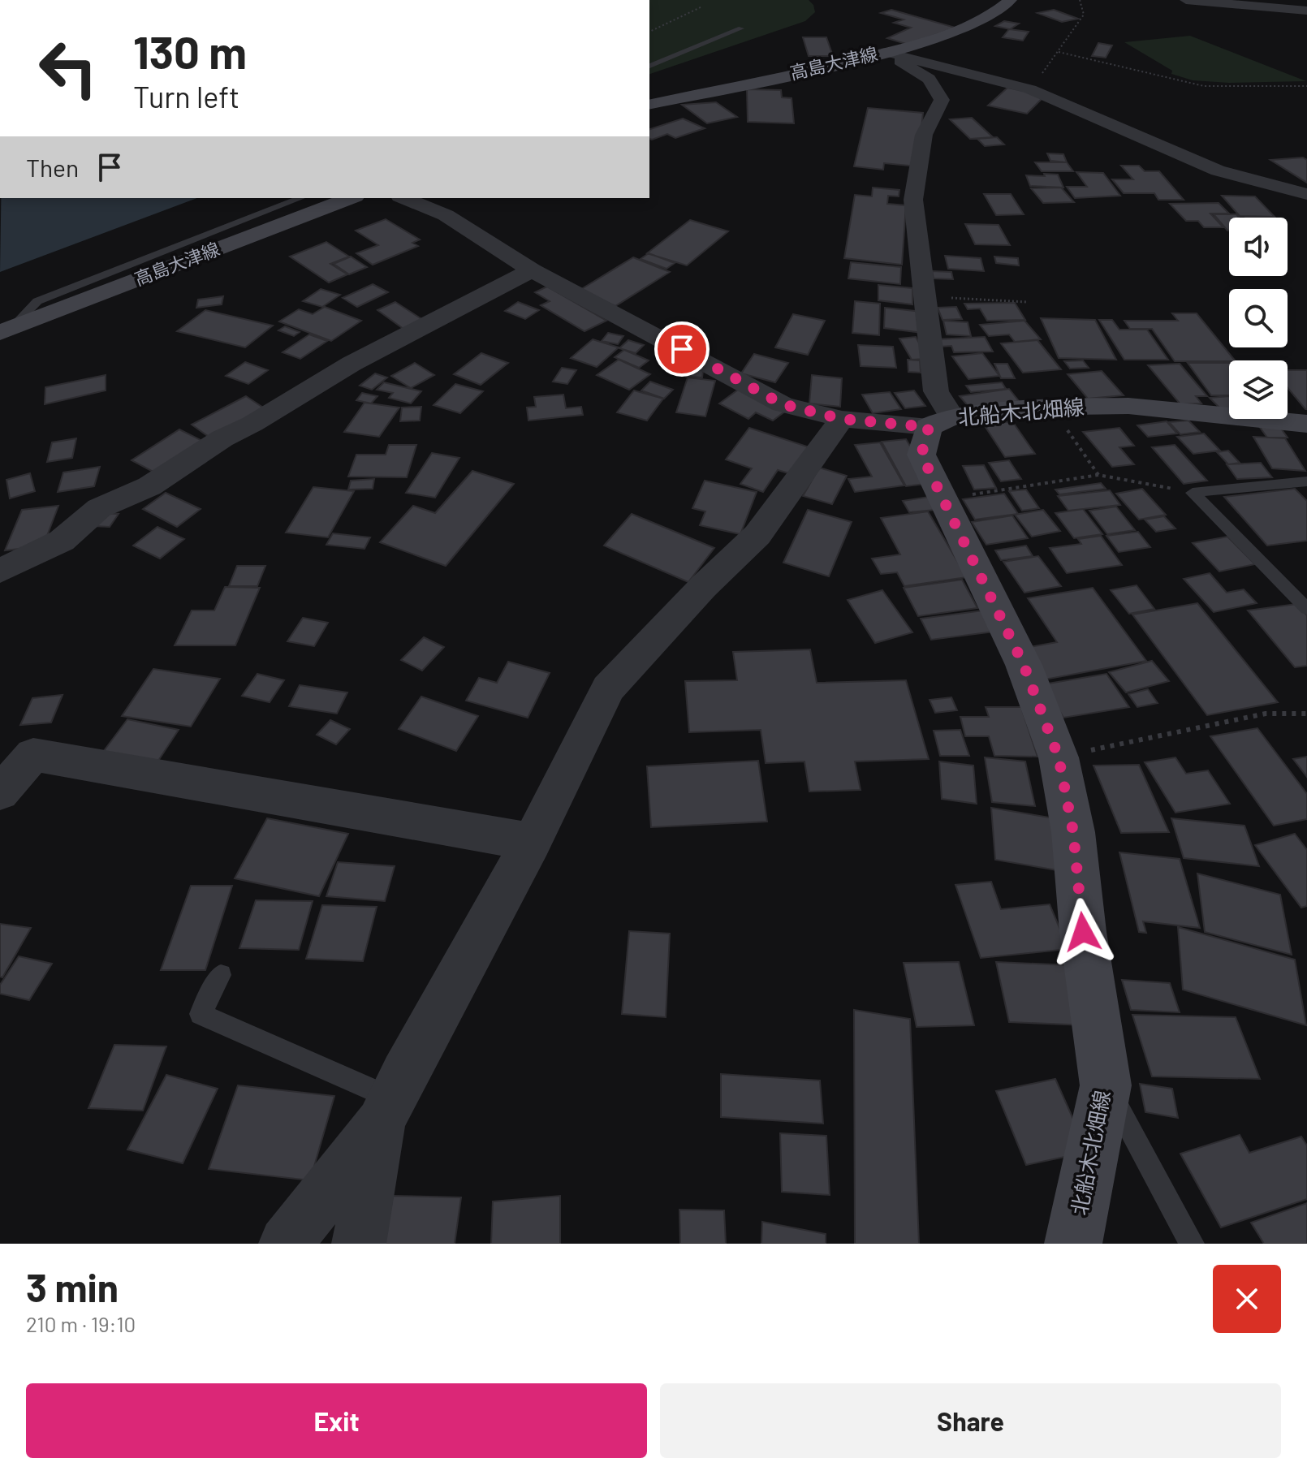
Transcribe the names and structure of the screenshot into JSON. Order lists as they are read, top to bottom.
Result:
{
  "streets": {
    "main road": ["高島大津線", "北船木北畑線"]
  },
  "page": {
    "turn": ["130 m", "Turn left"],
    "then": "Then",
    "heading": ["3 min", "210 m · 19:10"],
    "buttons": ["Exit", "Share"]
  }
}
